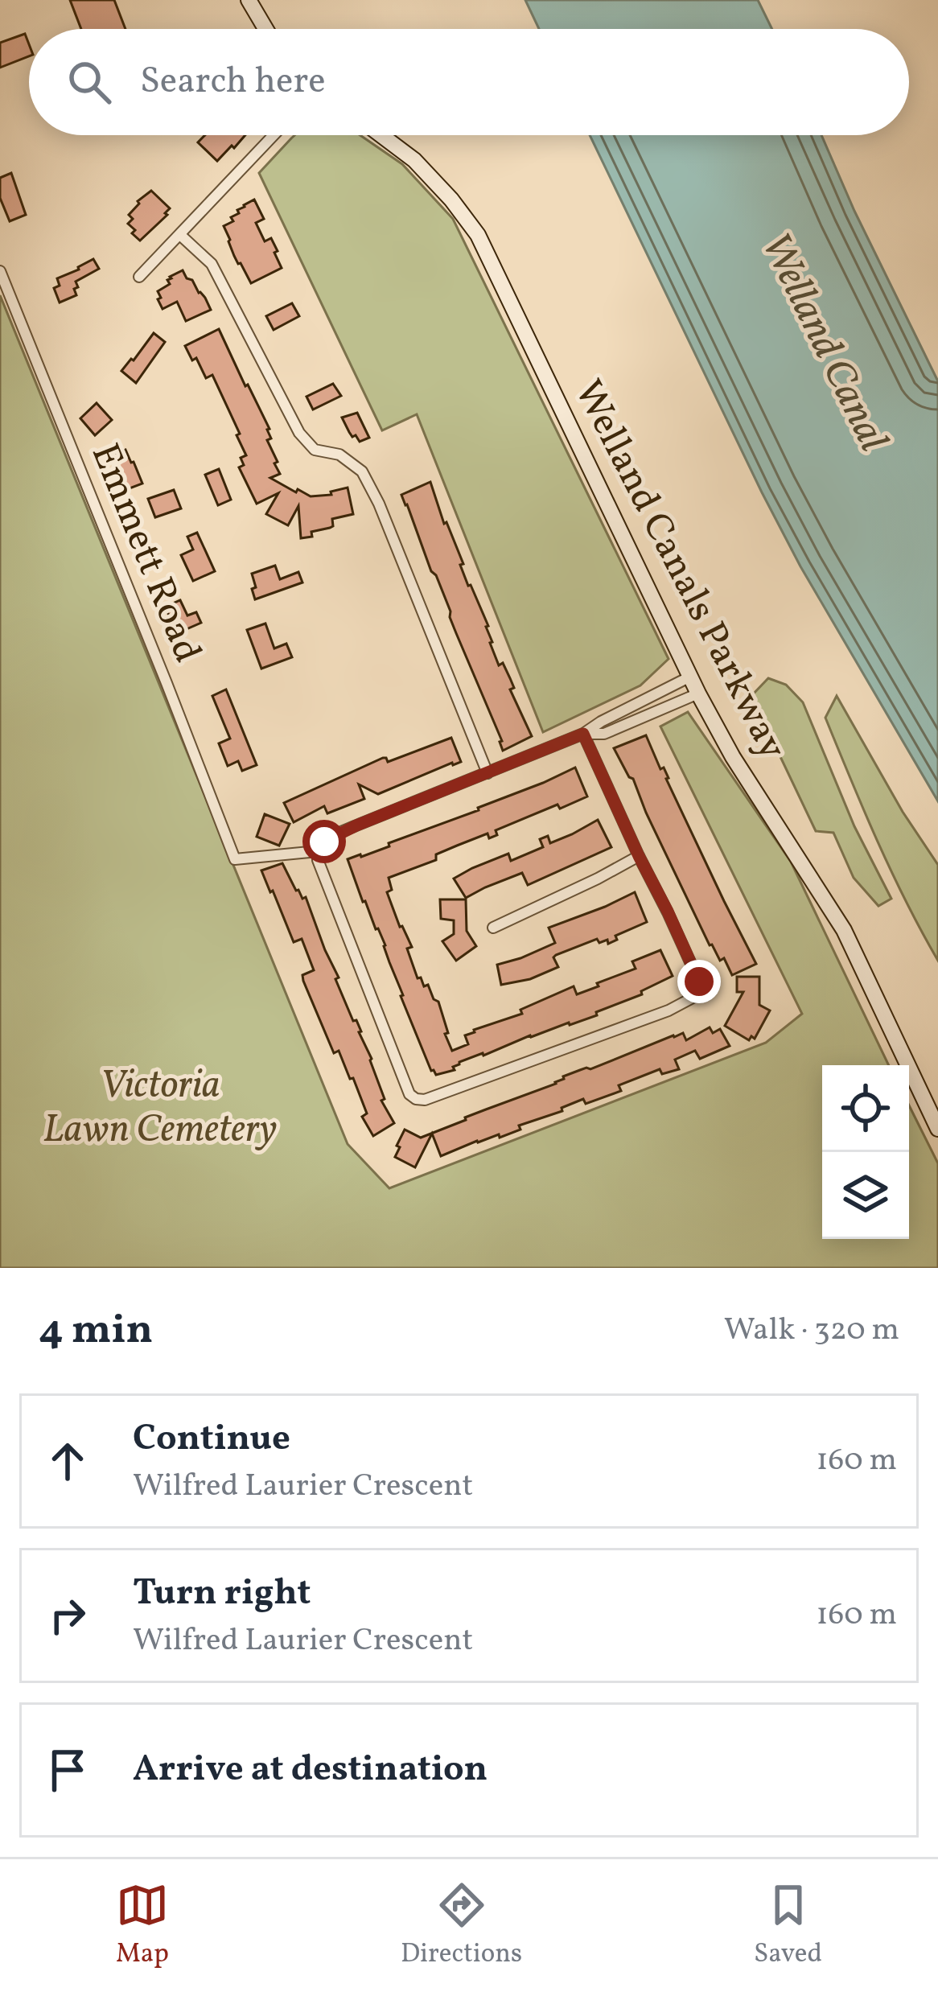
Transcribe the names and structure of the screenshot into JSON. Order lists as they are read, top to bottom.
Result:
{
  "streets": {
    "main road": ["Welland Canals Parkway"],
    "street": ["Emmett Road"]
  },
  "water": ["Welland Canal"],
  "parks": ["Victoria Lawn Cemetery"],
  "page": {
    "search": "Search here",
    "heading": ["4 min", "Walk · 320 m"],
    "list": [
      ["Continue", "Wilfred Laurier Crescent", "160 m"],
      ["Turn right", "Wilfred Laurier Crescent", "160 m"],
      "Arrive at destination"
    ],
    "nav": ["Map", "Directions", "Saved"]
  }
}
